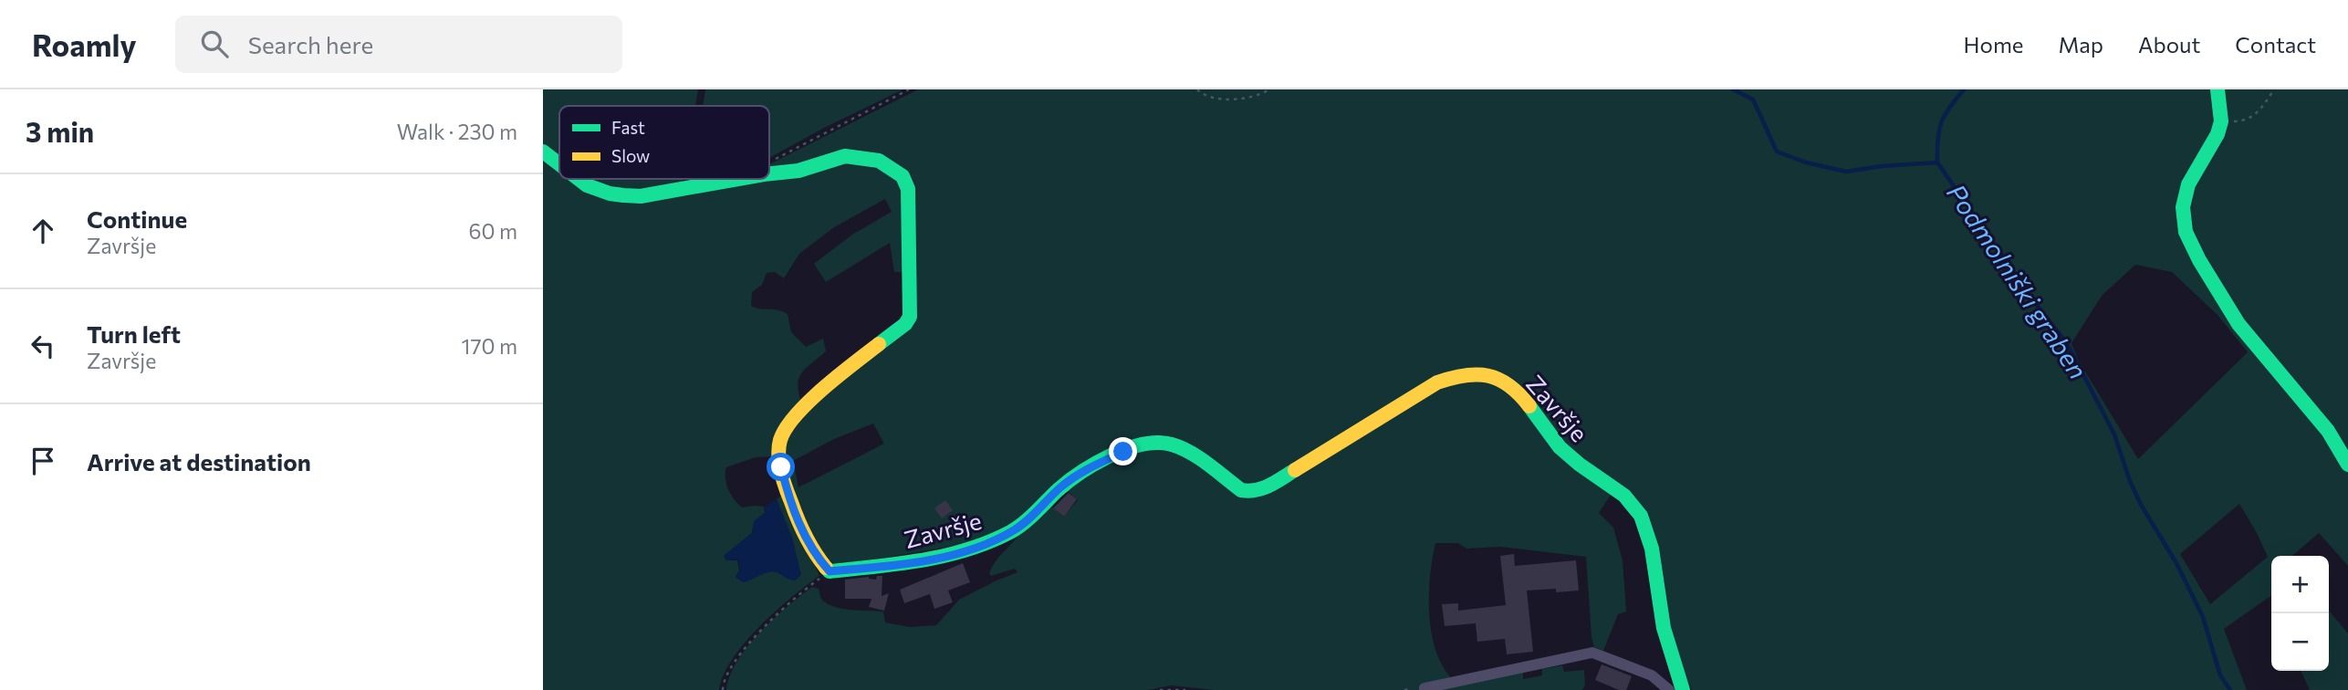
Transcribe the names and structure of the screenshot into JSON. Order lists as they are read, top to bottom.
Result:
{
  "streets": {
    "street": ["Završje"]
  },
  "water": ["Podmolniški graben"],
  "legend": ["Fast", "Slow"],
  "page": {
    "header": "Roamly",
    "search": "Search here",
    "nav": [
      "Home",
      "Map",
      "About",
      "Contact"
    ],
    "heading": ["3 min", "Walk · 230 m"],
    "list": [
      ["Continue", "Završje", "60 m"],
      ["Turn left", "Završje", "170 m"],
      "Arrive at destination"
    ],
    "map_buttons": ["+", "−"]
  }
}
